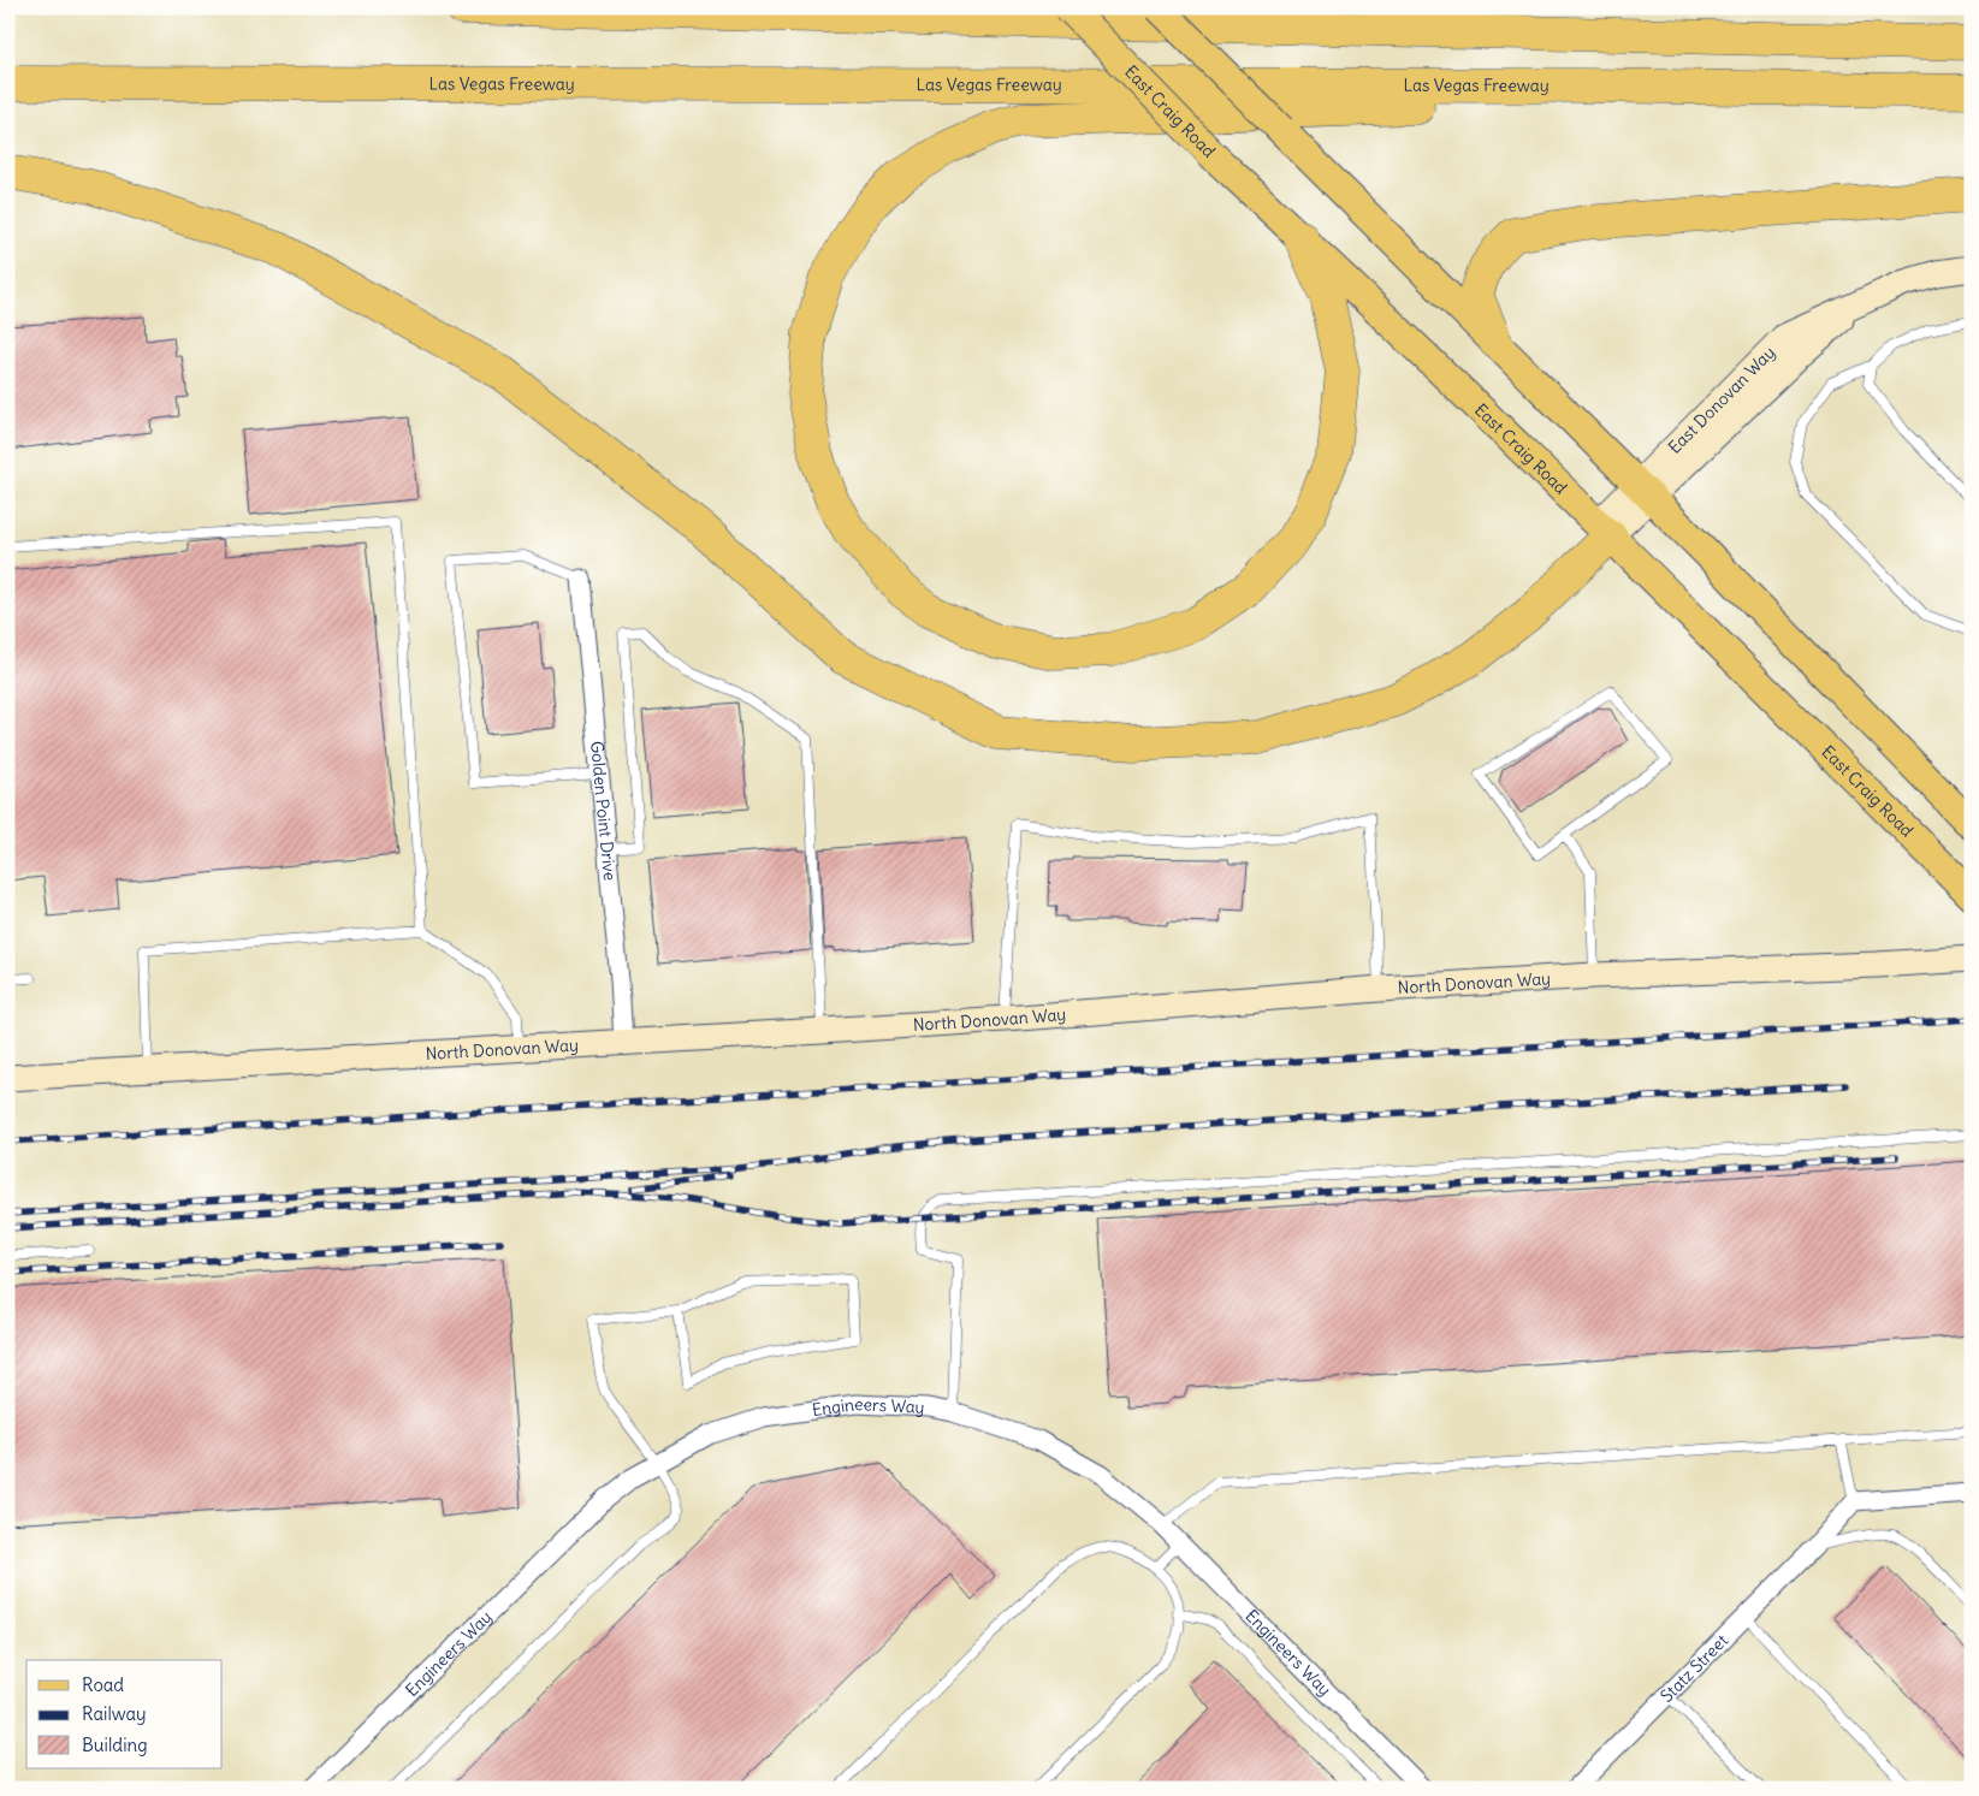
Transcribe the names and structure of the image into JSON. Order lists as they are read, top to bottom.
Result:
{
  "streets": {
    "highway": ["Las Vegas Freeway"],
    "main road": ["East Craig Road"],
    "street": [
      "East Donovan Way",
      "Golden Point Drive",
      "North Donovan Way",
      "Engineers Way",
      "Statz Street"
    ]
  },
  "crossings": [
    ["East Craig Road", "East Donovan Way"],
    ["Golden Point Drive", "North Donovan Way"]
  ],
  "legend": ["Road", "Railway", "Building"]
}
